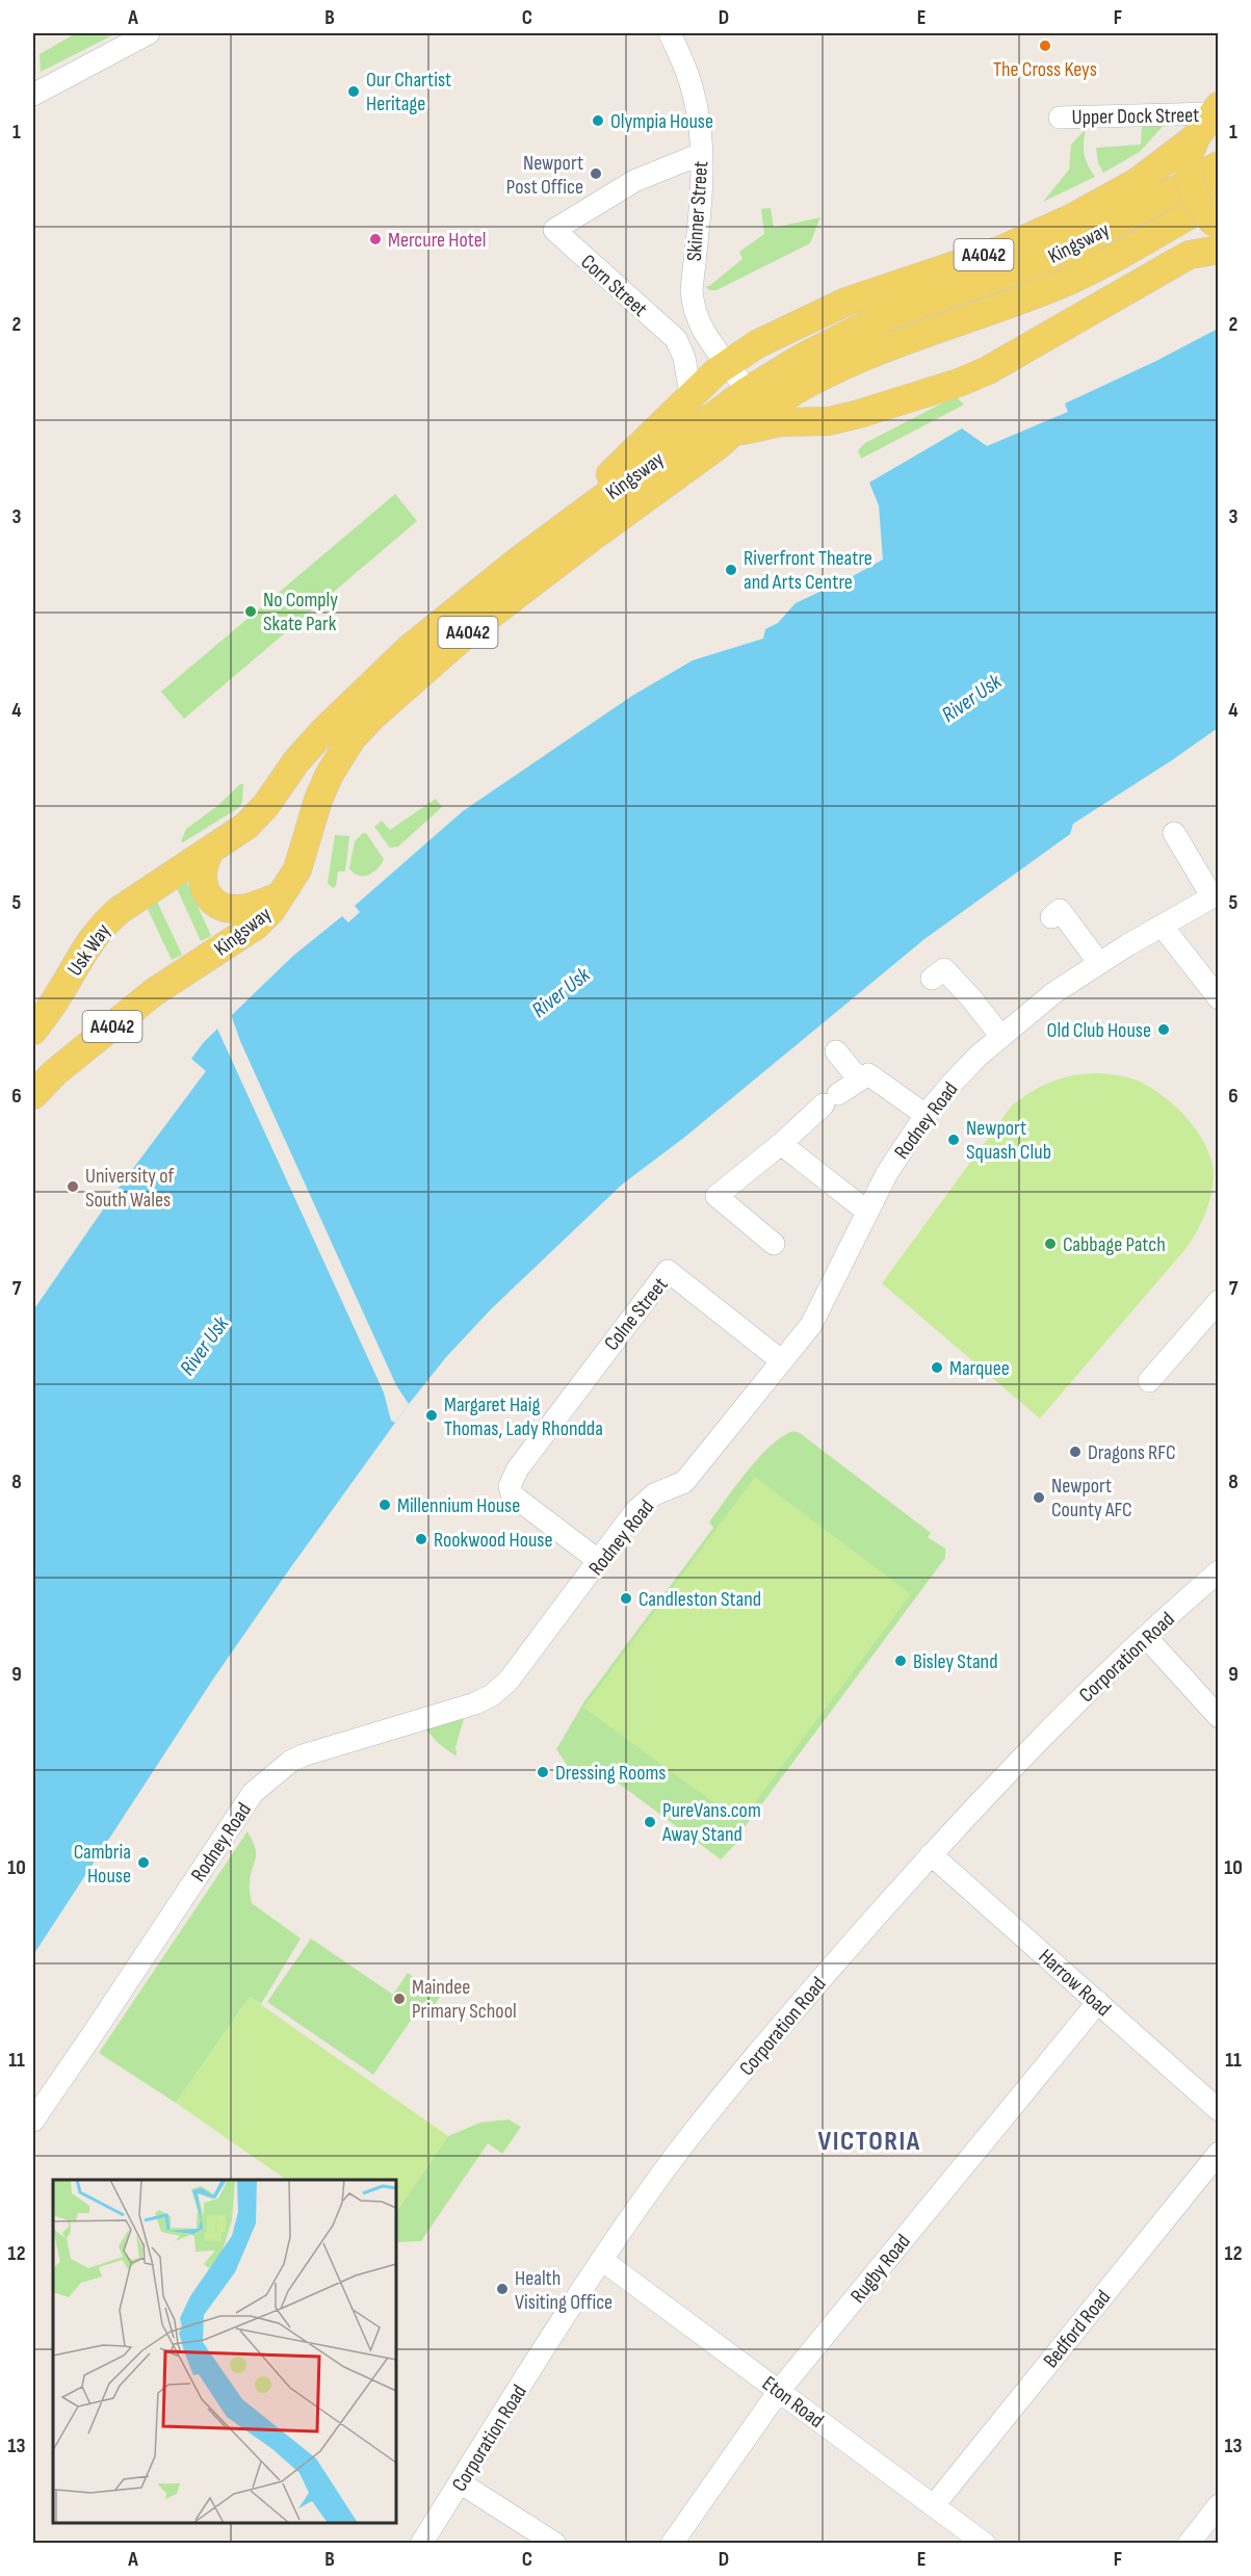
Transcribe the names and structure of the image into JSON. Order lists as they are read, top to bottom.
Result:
{
  "streets": {
    "main road": ["Kingsway", "A4042", "Usk Way"],
    "street": [
      "Upper Dock Street",
      "Skinner Street",
      "Corn Street",
      "Rodney Road",
      "Colne Street",
      "Corporation Road",
      "Harrow Road",
      "Rugby Road",
      "Bedford Road",
      "Eton Road"
    ]
  },
  "crossings": [
    ["Skinner Street", "Corn Street"],
    ["Kingsway", "A4042"],
    ["Kingsway", "Usk Way"],
    ["A4042", "Corn Street"],
    ["Rodney Road", "Colne Street"],
    ["Corporation Road", "Harrow Road"],
    ["Corporation Road", "Eton Road"],
    ["Harrow Road", "Rugby Road"],
    ["Rugby Road", "Eton Road"],
    ["Bedford Road", "Eton Road"]
  ],
  "districts": ["VICTORIA"],
  "water": ["River Usk"],
  "places": [
    "The Cross Keys",
    "Our Chartist Heritage",
    "Olympia House",
    "Newport Post Office",
    "Mercure Hotel",
    "Riverfront Theatre and Arts Centre",
    "No Comply Skate Park",
    "Old Club House",
    "Newport Squash Club",
    "University of South Wales",
    "Cabbage Patch",
    "Marquee",
    "Margaret Haig Thomas, Lady Rhondda",
    "Dragons RFC",
    "Newport County AFC",
    "Millennium House",
    "Rookwood House",
    "Candleston Stand",
    "Bisley Stand",
    "Dressing Rooms",
    "PureVans.com Away Stand",
    "Cambria House",
    "Maindee Primary School",
    "Health Visiting Office"
  ],
  "grid": {
    "columns": [
      "A",
      "B",
      "C",
      "D",
      "E",
      "F"
    ],
    "rows": [
      "1",
      "2",
      "3",
      "4",
      "5",
      "6",
      "7",
      "8",
      "9",
      "10",
      "11",
      "12",
      "13"
    ]
  }
}
